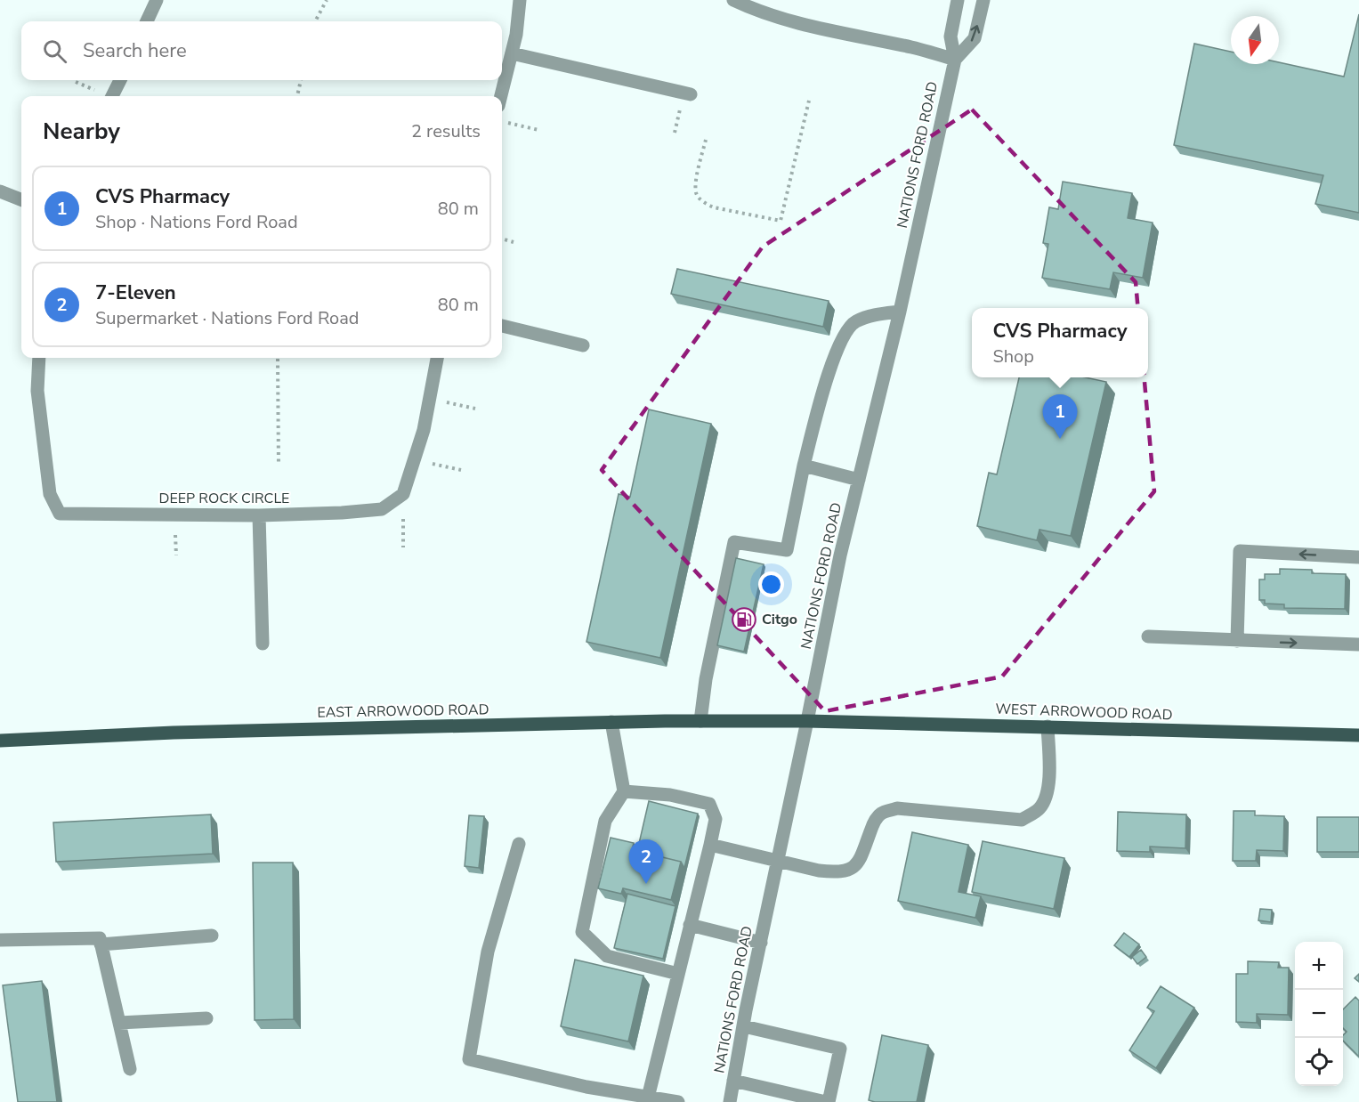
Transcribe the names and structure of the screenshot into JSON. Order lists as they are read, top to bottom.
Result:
{
  "streets": {
    "main road": ["EAST ARROWOOD ROAD", "WEST ARROWOOD ROAD"],
    "street": ["NATIONS FORD ROAD", "DEEP ROCK CIRCLE"]
  },
  "crossings": [
    ["NATIONS FORD ROAD", "EAST ARROWOOD ROAD"],
    ["NATIONS FORD ROAD", "WEST ARROWOOD ROAD"],
    ["EAST ARROWOOD ROAD", "WEST ARROWOOD ROAD"]
  ],
  "places": {
    "fuel station": ["Citgo"]
  },
  "north": "bottom",
  "page": {
    "search": "Search here",
    "heading": ["Nearby", "2 results"],
    "list": [
      {
        "mark": "1",
        "name": "CVS Pharmacy",
        "note": "Shop · Nations Ford Road",
        "value": "80 m"
      },
      {
        "mark": "2",
        "name": "7-Eleven",
        "note": "Supermarket · Nations Ford Road",
        "value": "80 m"
      }
    ],
    "popup": ["CVS Pharmacy", "Shop"],
    "pins": ["1", "2"],
    "map_buttons": ["+", "−"]
  }
}
